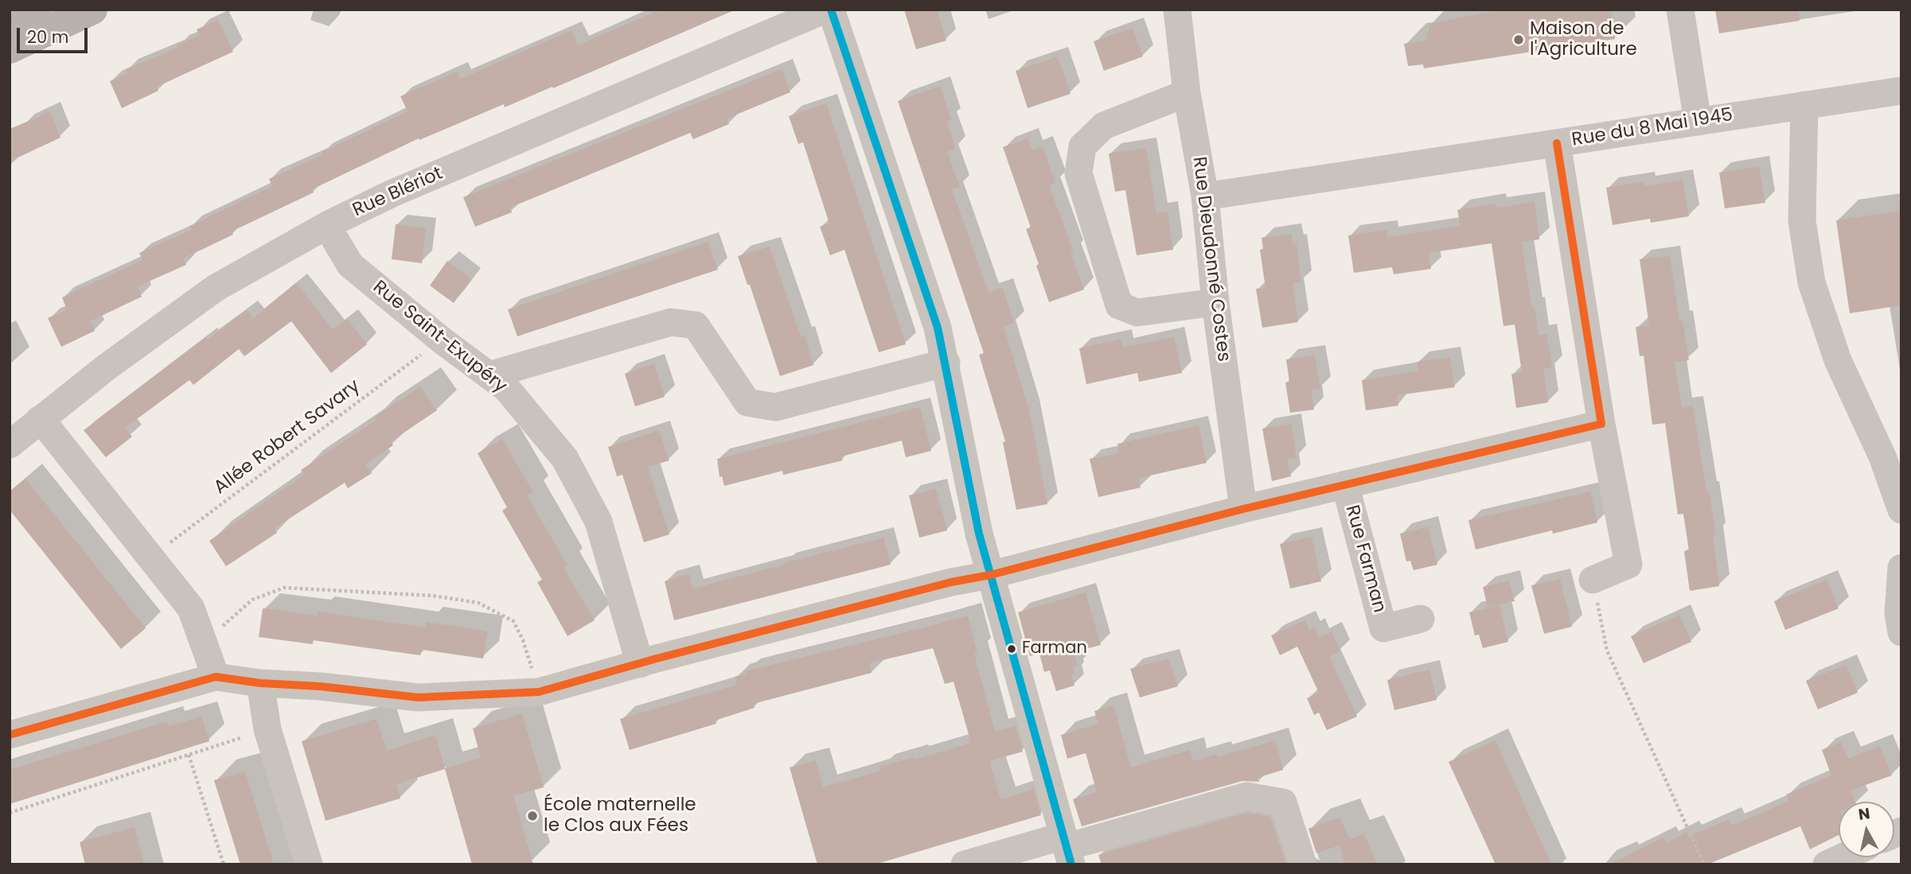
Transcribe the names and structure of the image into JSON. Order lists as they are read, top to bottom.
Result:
{
  "streets": {
    "street": [
      "Rue du 8 Mai 1945",
      "Rue Blériot",
      "Rue Dieudonné Costes",
      "Rue Saint-Exupéry",
      "Rue Farman"
    ],
    "path": ["Allée Robert Savary"]
  },
  "crossings": [
    ["Rue du 8 Mai 1945", "Rue Dieudonné Costes"],
    ["Rue Blériot", "Rue Saint-Exupéry"],
    ["Rue Dieudonné Costes", "Rue Farman"],
    ["Rue Saint-Exupéry", "Allée Robert Savary"],
    ["Rue Saint-Exupéry", "Rue Farman"]
  ],
  "places": ["Maison de l'Agriculture", "Farman", "École maternelle le Clos aux Fées"],
  "scale_bar": "20 m",
  "north": "top"
}
